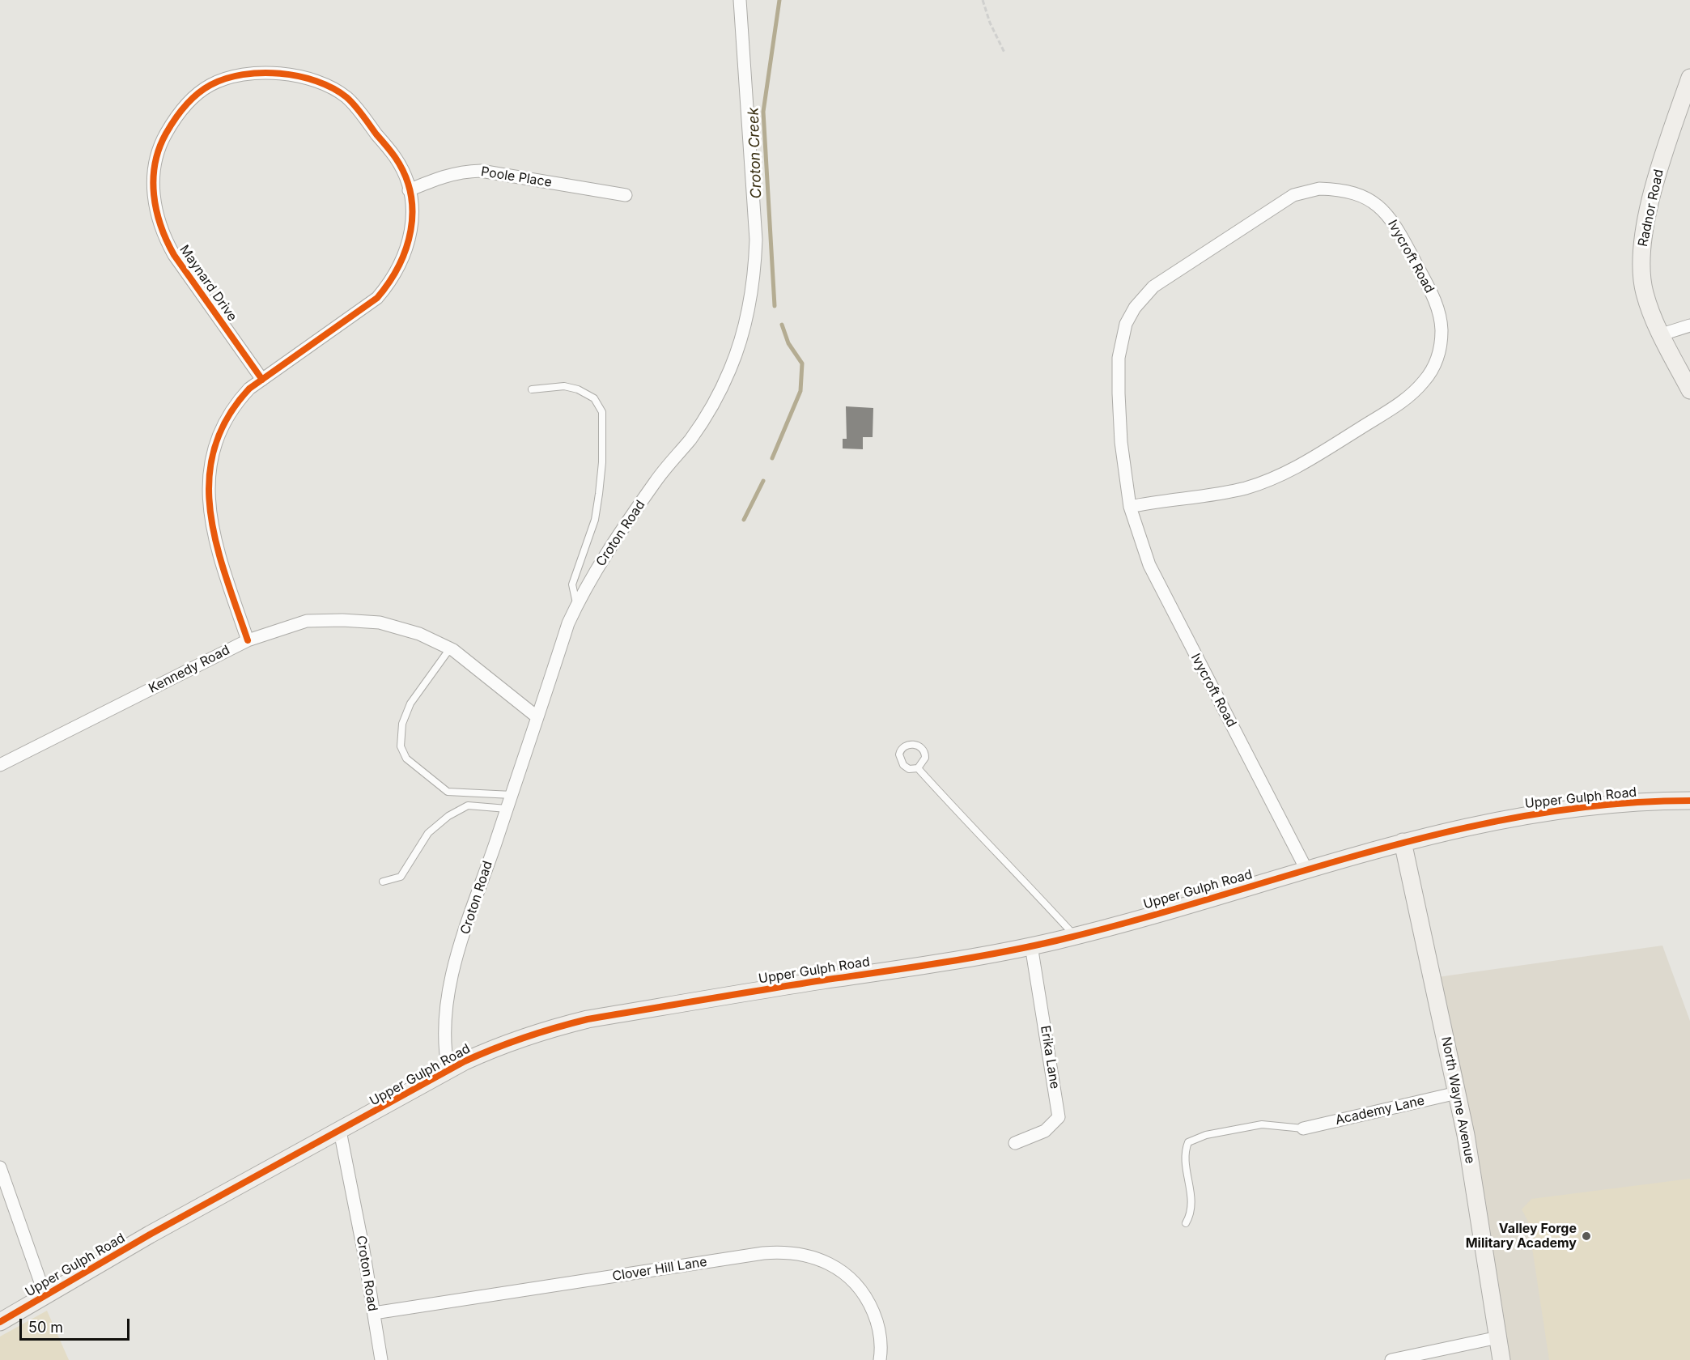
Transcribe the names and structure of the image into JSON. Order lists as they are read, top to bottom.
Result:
{
  "streets": {
    "street": [
      "Poole Place",
      "Radnor Road",
      "Ivycroft Road",
      "Maynard Drive",
      "Croton Road",
      "Kennedy Road",
      "Upper Gulph Road",
      "Erika Lane",
      "North Wayne Avenue",
      "Academy Lane",
      "Clover Hill Lane"
    ]
  },
  "crossings": [
    ["Poole Place", "Maynard Drive"],
    ["Ivycroft Road", "Upper Gulph Road"],
    ["Maynard Drive", "Kennedy Road"],
    ["Croton Road", "Kennedy Road"],
    ["Croton Road", "Upper Gulph Road"],
    ["Croton Road", "Clover Hill Lane"],
    ["Upper Gulph Road", "Erika Lane"],
    ["Upper Gulph Road", "North Wayne Avenue"],
    ["North Wayne Avenue", "Academy Lane"]
  ],
  "water": ["Croton Creek"],
  "places": ["Valley Forge Military Academy"],
  "scale_bar": "50 m"
}
